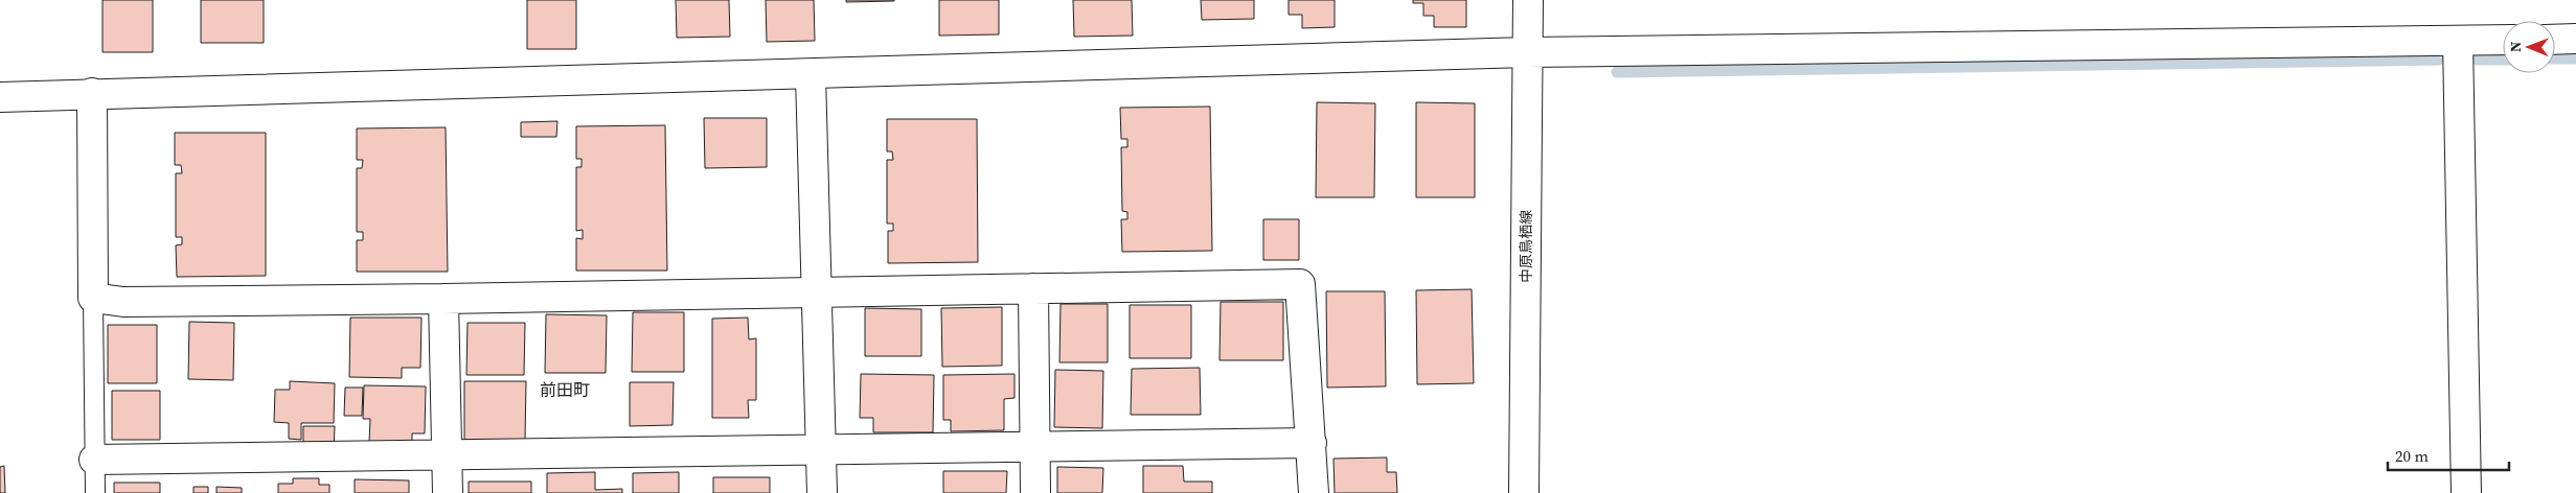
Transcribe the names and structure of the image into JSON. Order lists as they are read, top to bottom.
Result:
{
  "streets": {
    "street": ["中原鳥栖線"]
  },
  "districts": ["前田町"],
  "scale_bar": "20 m",
  "north": "left"
}
